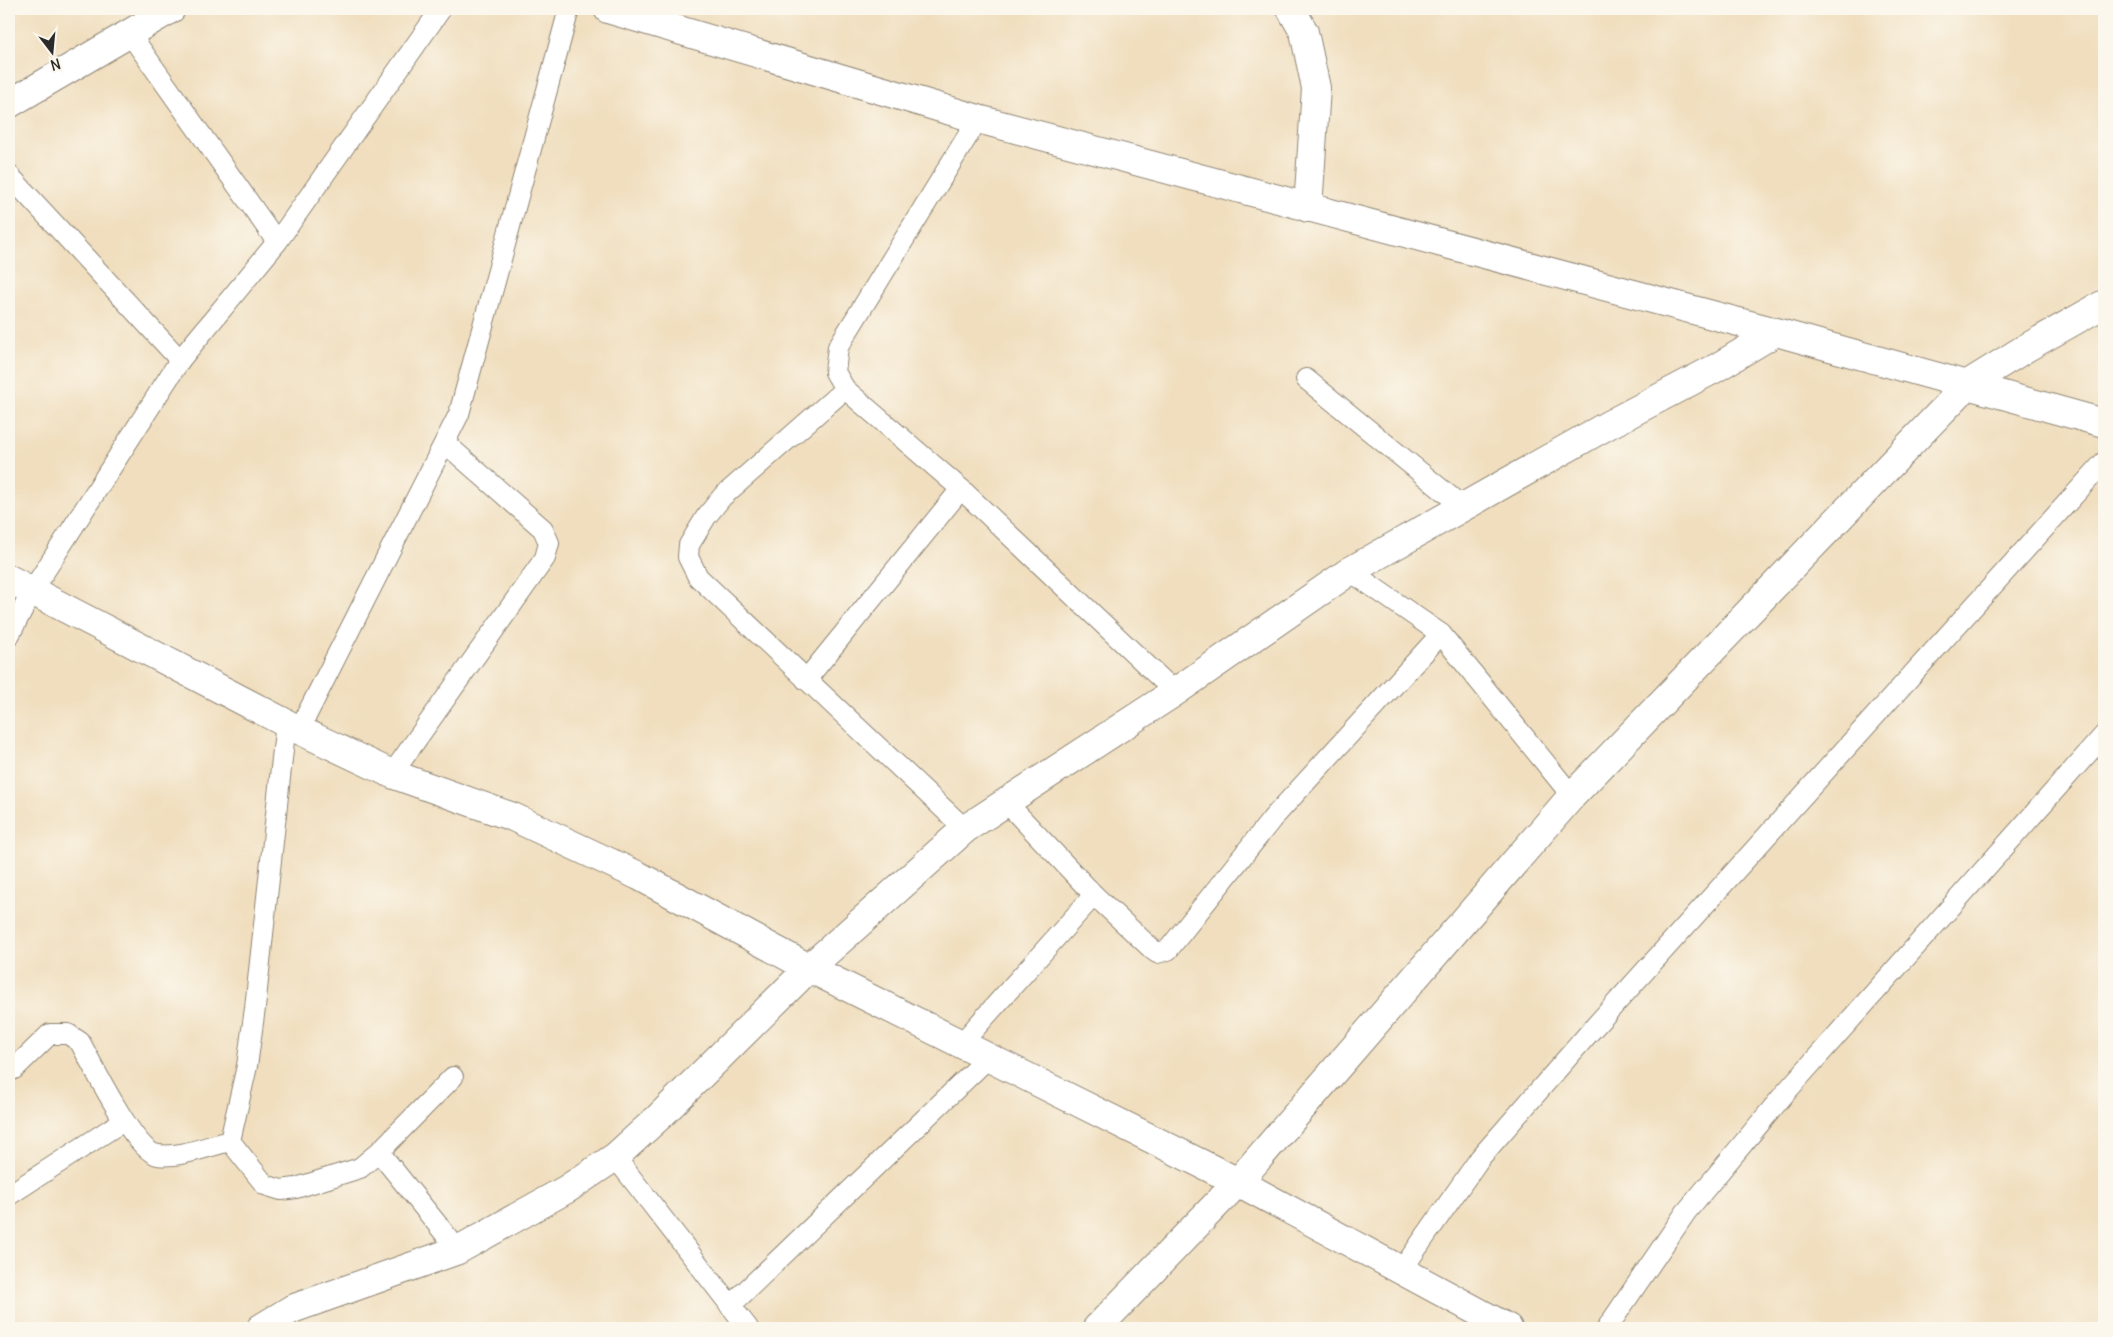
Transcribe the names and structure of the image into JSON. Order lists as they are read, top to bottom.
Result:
{
  "north": "bottom"
}
